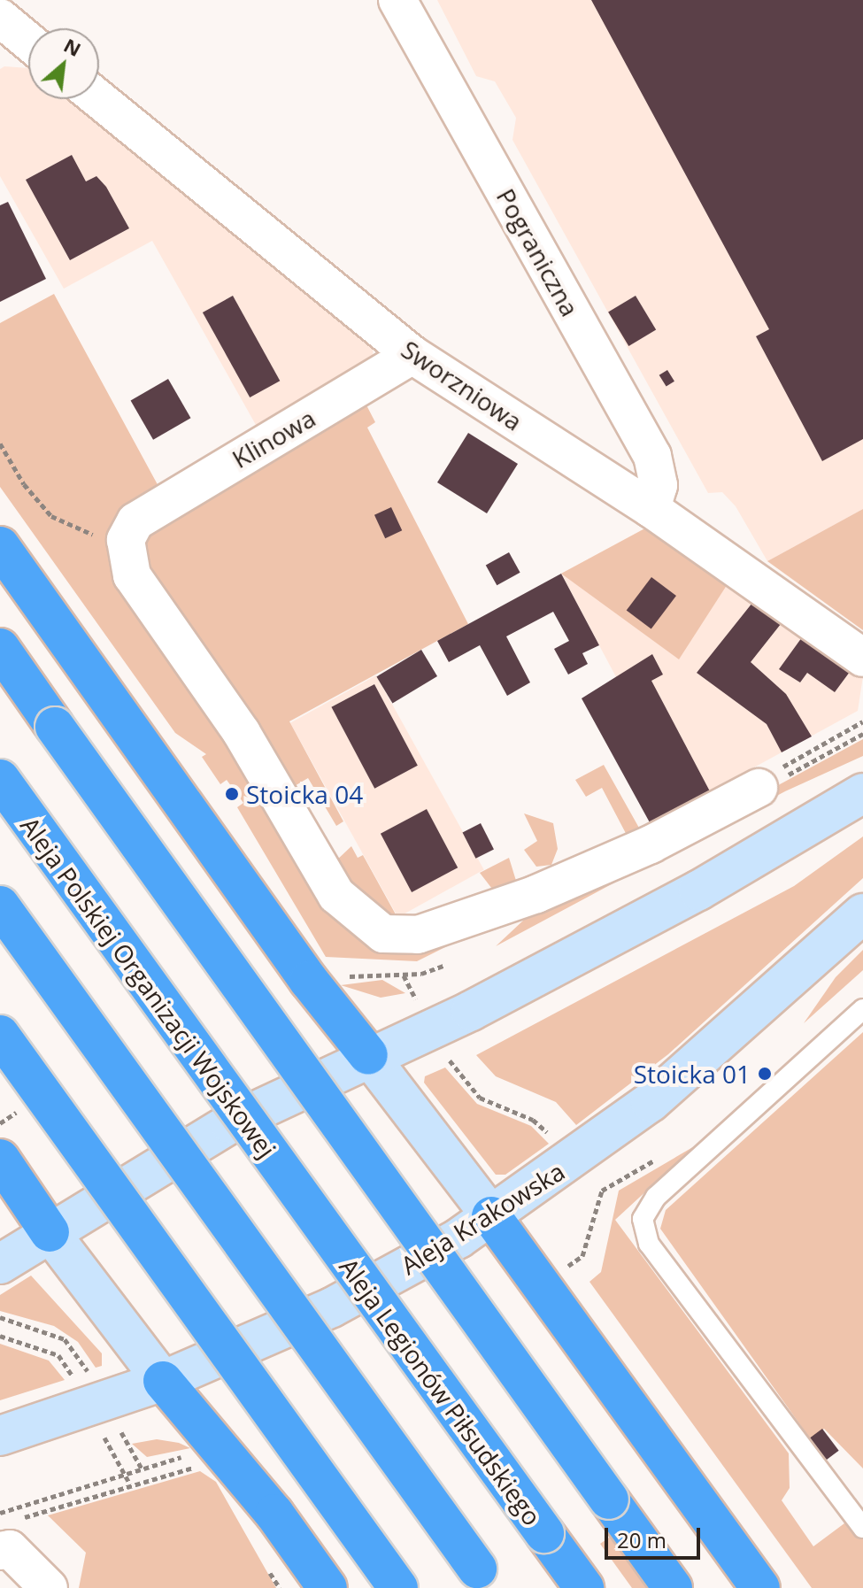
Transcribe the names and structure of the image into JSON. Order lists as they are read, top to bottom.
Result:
{
  "streets": {
    "highway": ["Aleja Polskiej Organizacji Wojskowej", "Aleja Legionów Piłsudskiego"],
    "main road": ["Aleja Krakowska"],
    "street": ["Pograniczna", "Sworzniowa", "Klinowa"]
  },
  "crossings": [
    ["Pograniczna", "Sworzniowa"],
    ["Sworzniowa", "Klinowa"],
    ["Aleja Polskiej Organizacji Wojskowej", "Aleja Legionów Piłsudskiego"]
  ],
  "places": ["Stoicka 04", "Stoicka 01"],
  "scale_bar": "20 m",
  "north": "top right"
}
